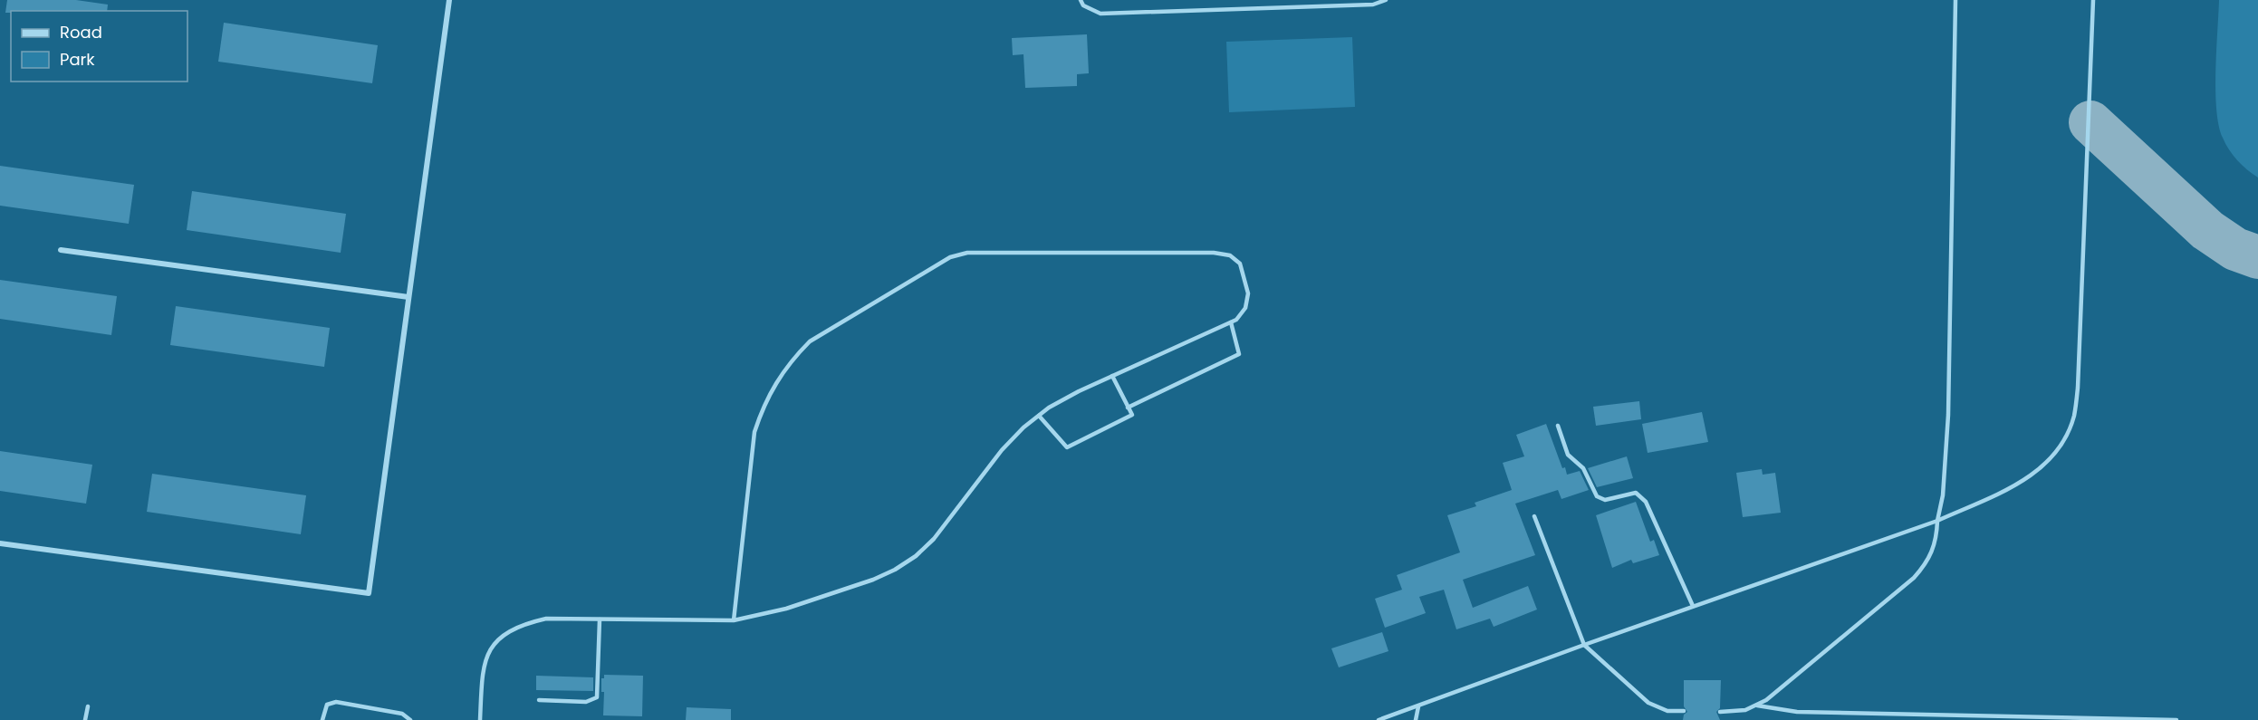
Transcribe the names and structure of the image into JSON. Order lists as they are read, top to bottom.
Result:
{
  "legend": ["Road", "Park"]
}
